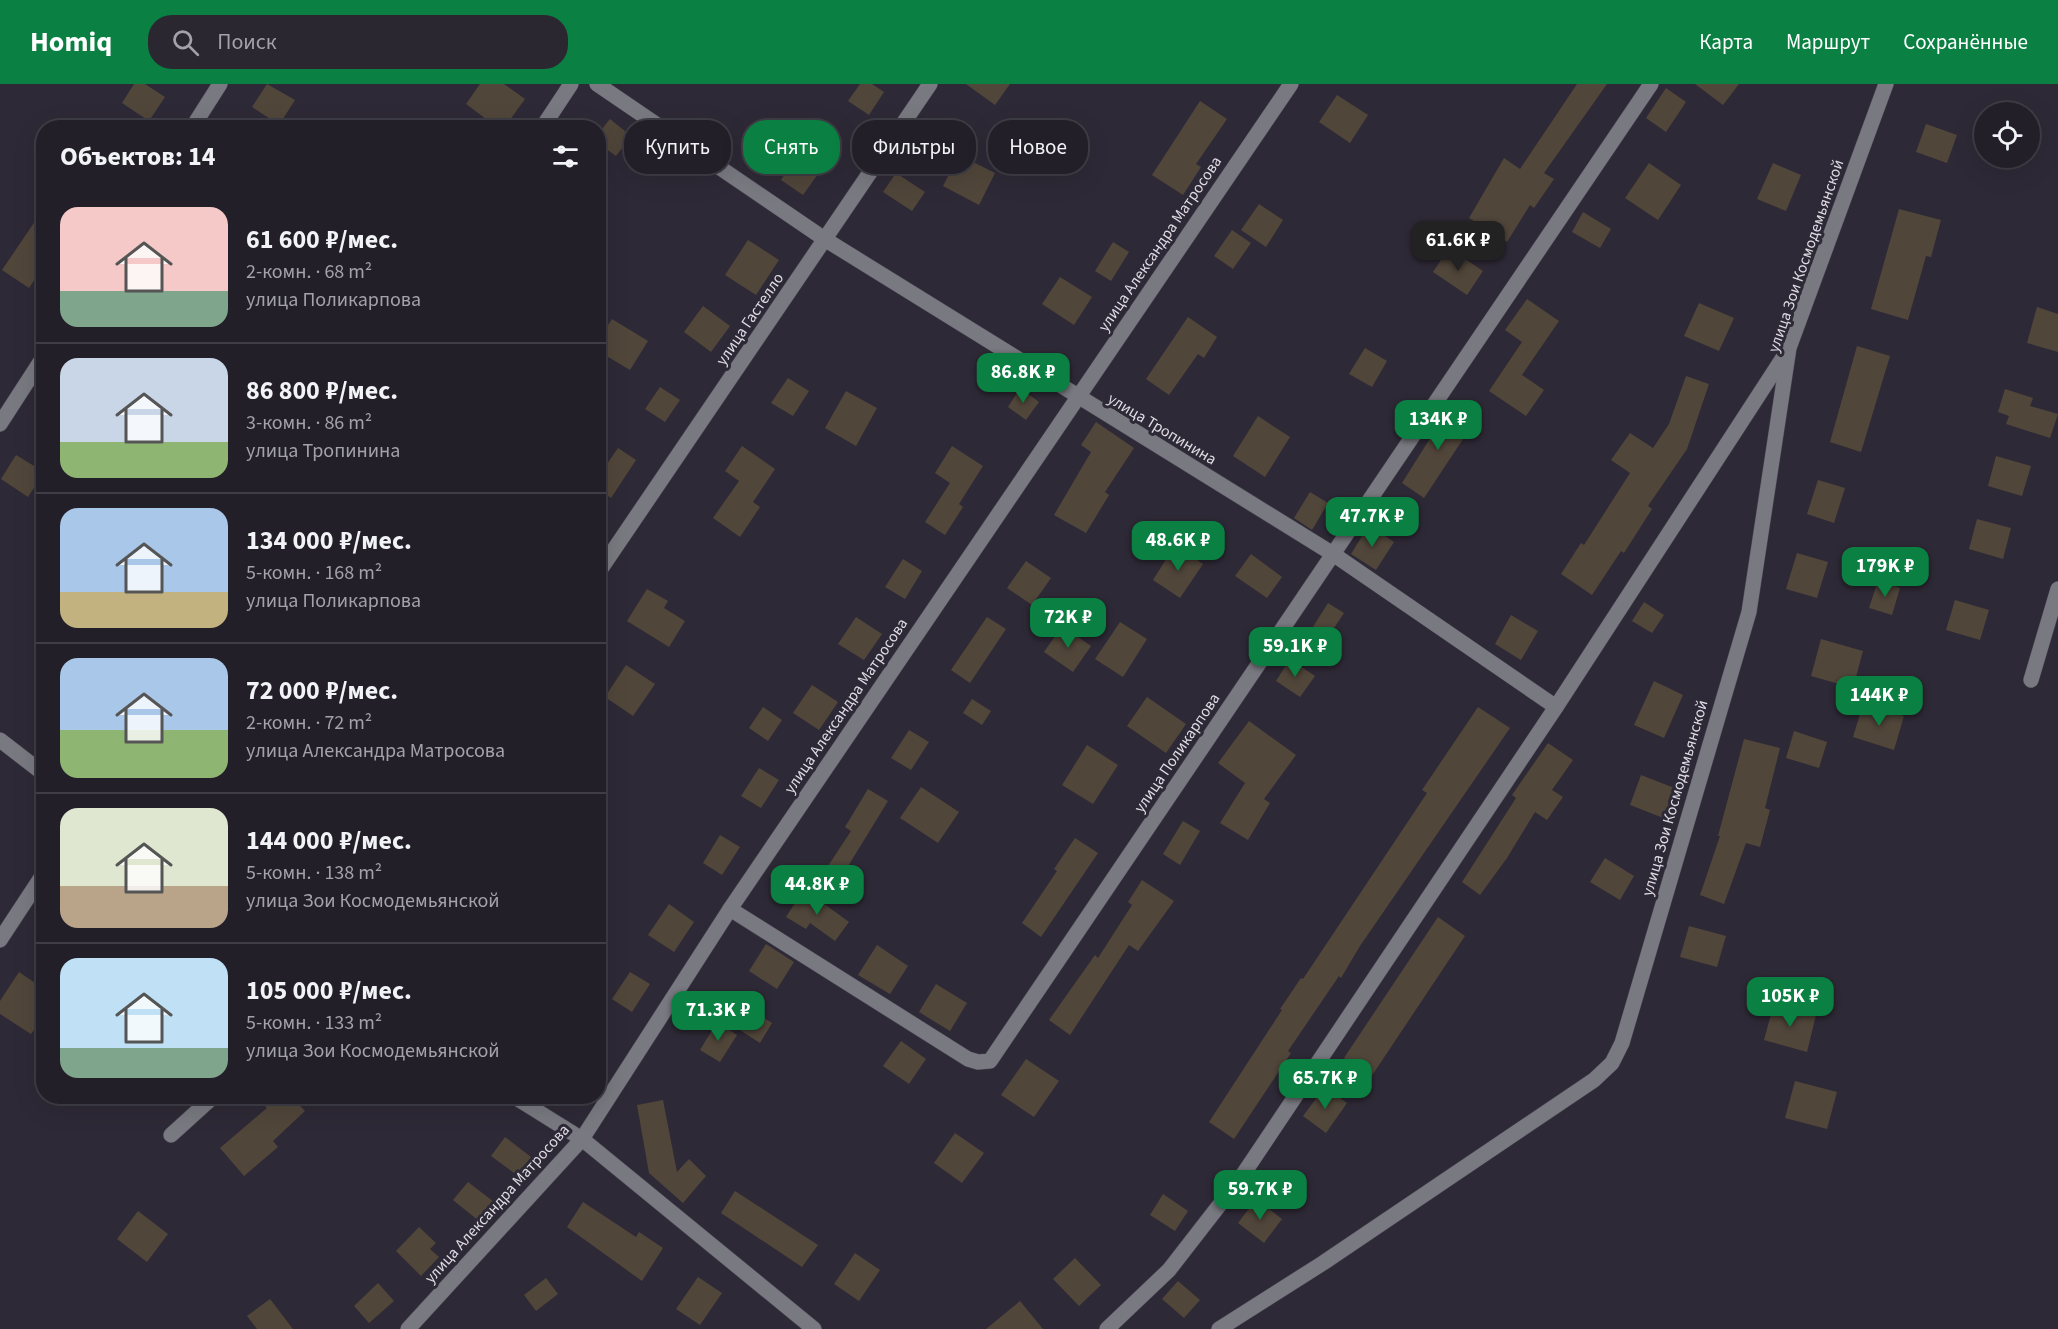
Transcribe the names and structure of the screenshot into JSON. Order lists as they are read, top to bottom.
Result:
{
  "streets": {
    "street": [
      "улица Александра Матросова",
      "улица Зои Космодемьянской",
      "улица Гастелло",
      "улица Тропинина",
      "улица Поликарпова"
    ]
  },
  "crossings": [
    ["улица Александра Матросова", "улица Тропинина"],
    ["улица Александра Матросова", "улица Поликарпова"],
    ["улица Гастелло", "улица Тропинина"],
    ["улица Тропинина", "улица Поликарпова"]
  ],
  "page": {
    "header": "Homiq",
    "search": "Поиск",
    "nav": ["Карта", "Маршрут", "Сохранённые"],
    "chip": [
      "Купить",
      "Снять",
      "Фильтры",
      "Новое"
    ],
    "heading": "Объектов: 14",
    "list": [
      {
        "name": "61 600 ₽/мес.",
        "note": "2-комн. · 68 m² · улица Поликарпова"
      },
      {
        "name": "86 800 ₽/мес.",
        "note": "3-комн. · 86 m² · улица Тропинина"
      },
      {
        "name": "134 000 ₽/мес.",
        "note": "5-комн. · 168 m² · улица Поликарпова"
      },
      {
        "name": "72 000 ₽/мес.",
        "note": "2-комн. · 72 m² · улица Александра Матросова"
      },
      {
        "name": "144 000 ₽/мес.",
        "note": "5-комн. · 138 m² · улица Зои Космодемьянской"
      },
      {
        "name": "105 000 ₽/мес.",
        "note": "5-комн. · 133 m² · улица Зои Космодемьянской"
      }
    ],
    "price": [
      "61.6K ₽",
      "86.8K ₽",
      "134K ₽",
      "47.7K ₽",
      "48.6K ₽",
      "179K ₽",
      "72K ₽",
      "59.1K ₽",
      "144K ₽",
      "44.8K ₽",
      "105K ₽",
      "71.3K ₽",
      "65.7K ₽",
      "59.7K ₽"
    ]
  }
}
